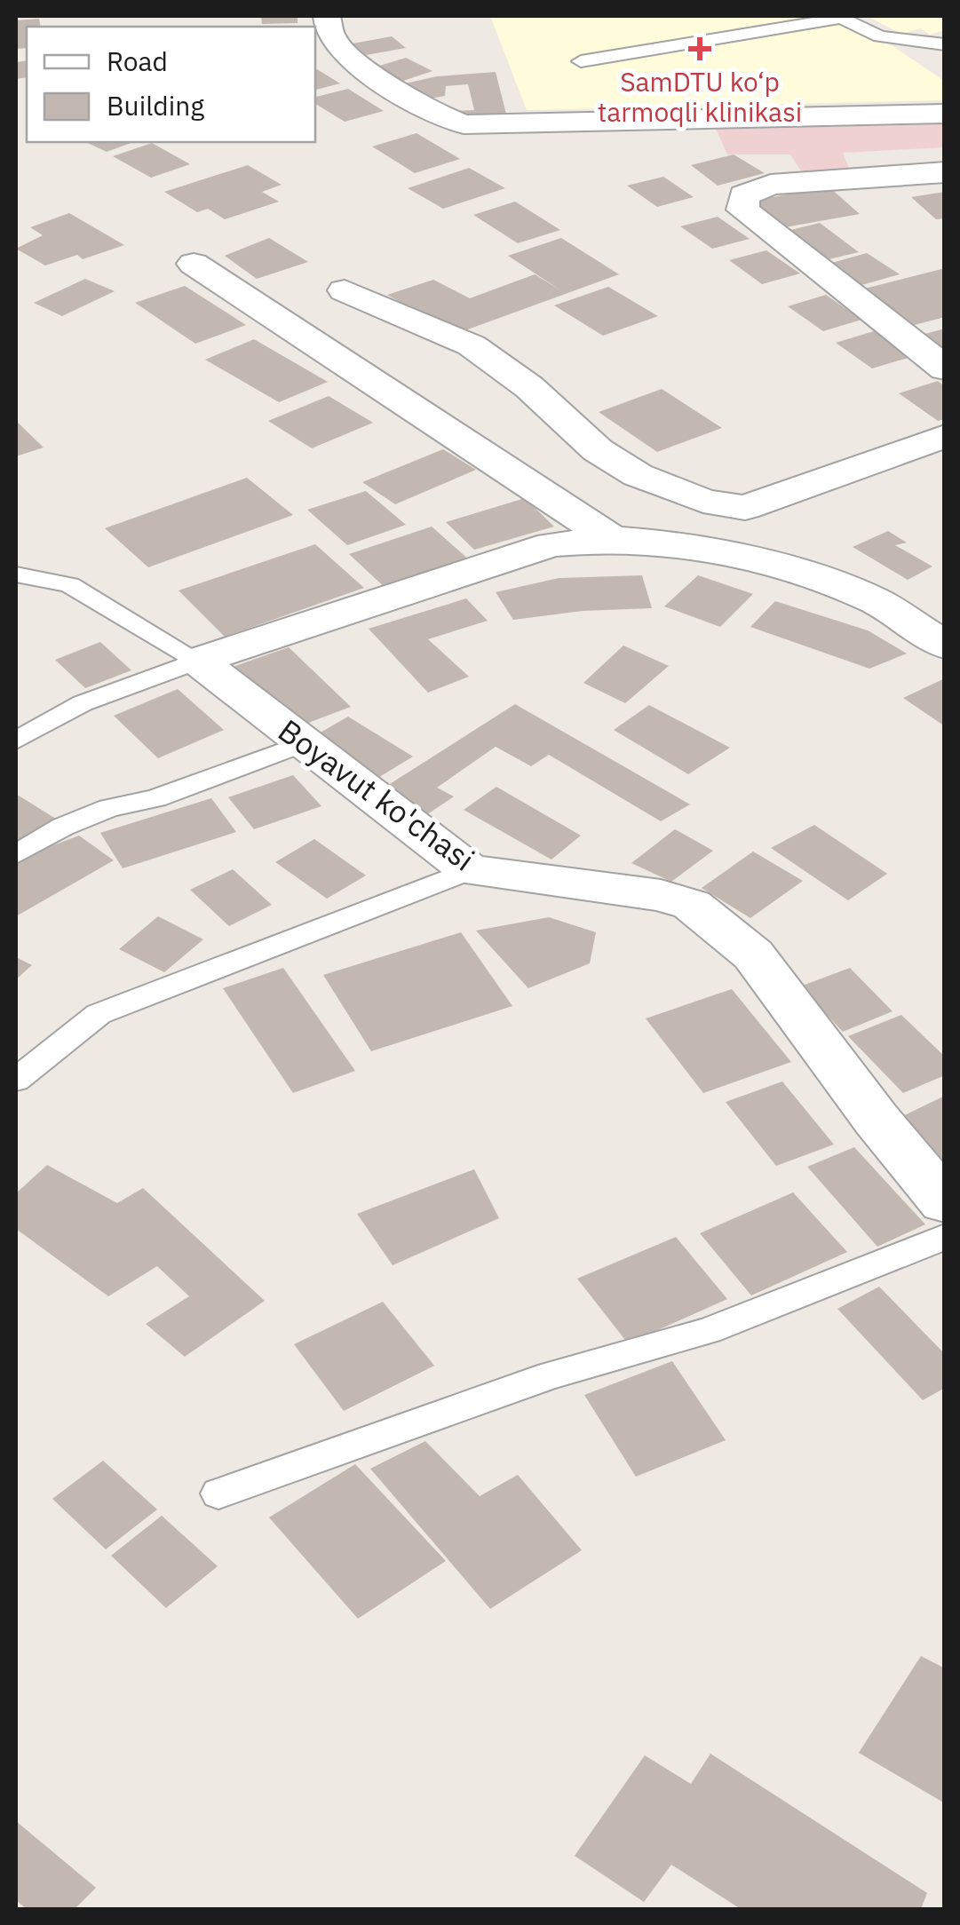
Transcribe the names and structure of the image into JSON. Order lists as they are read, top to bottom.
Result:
{
  "streets": {
    "street": ["Boyavut ko'chasi"]
  },
  "places": {
    "health": ["SamDTU ko‘p tarmoqli klinikasi"]
  },
  "legend": ["Road", "Building"]
}
